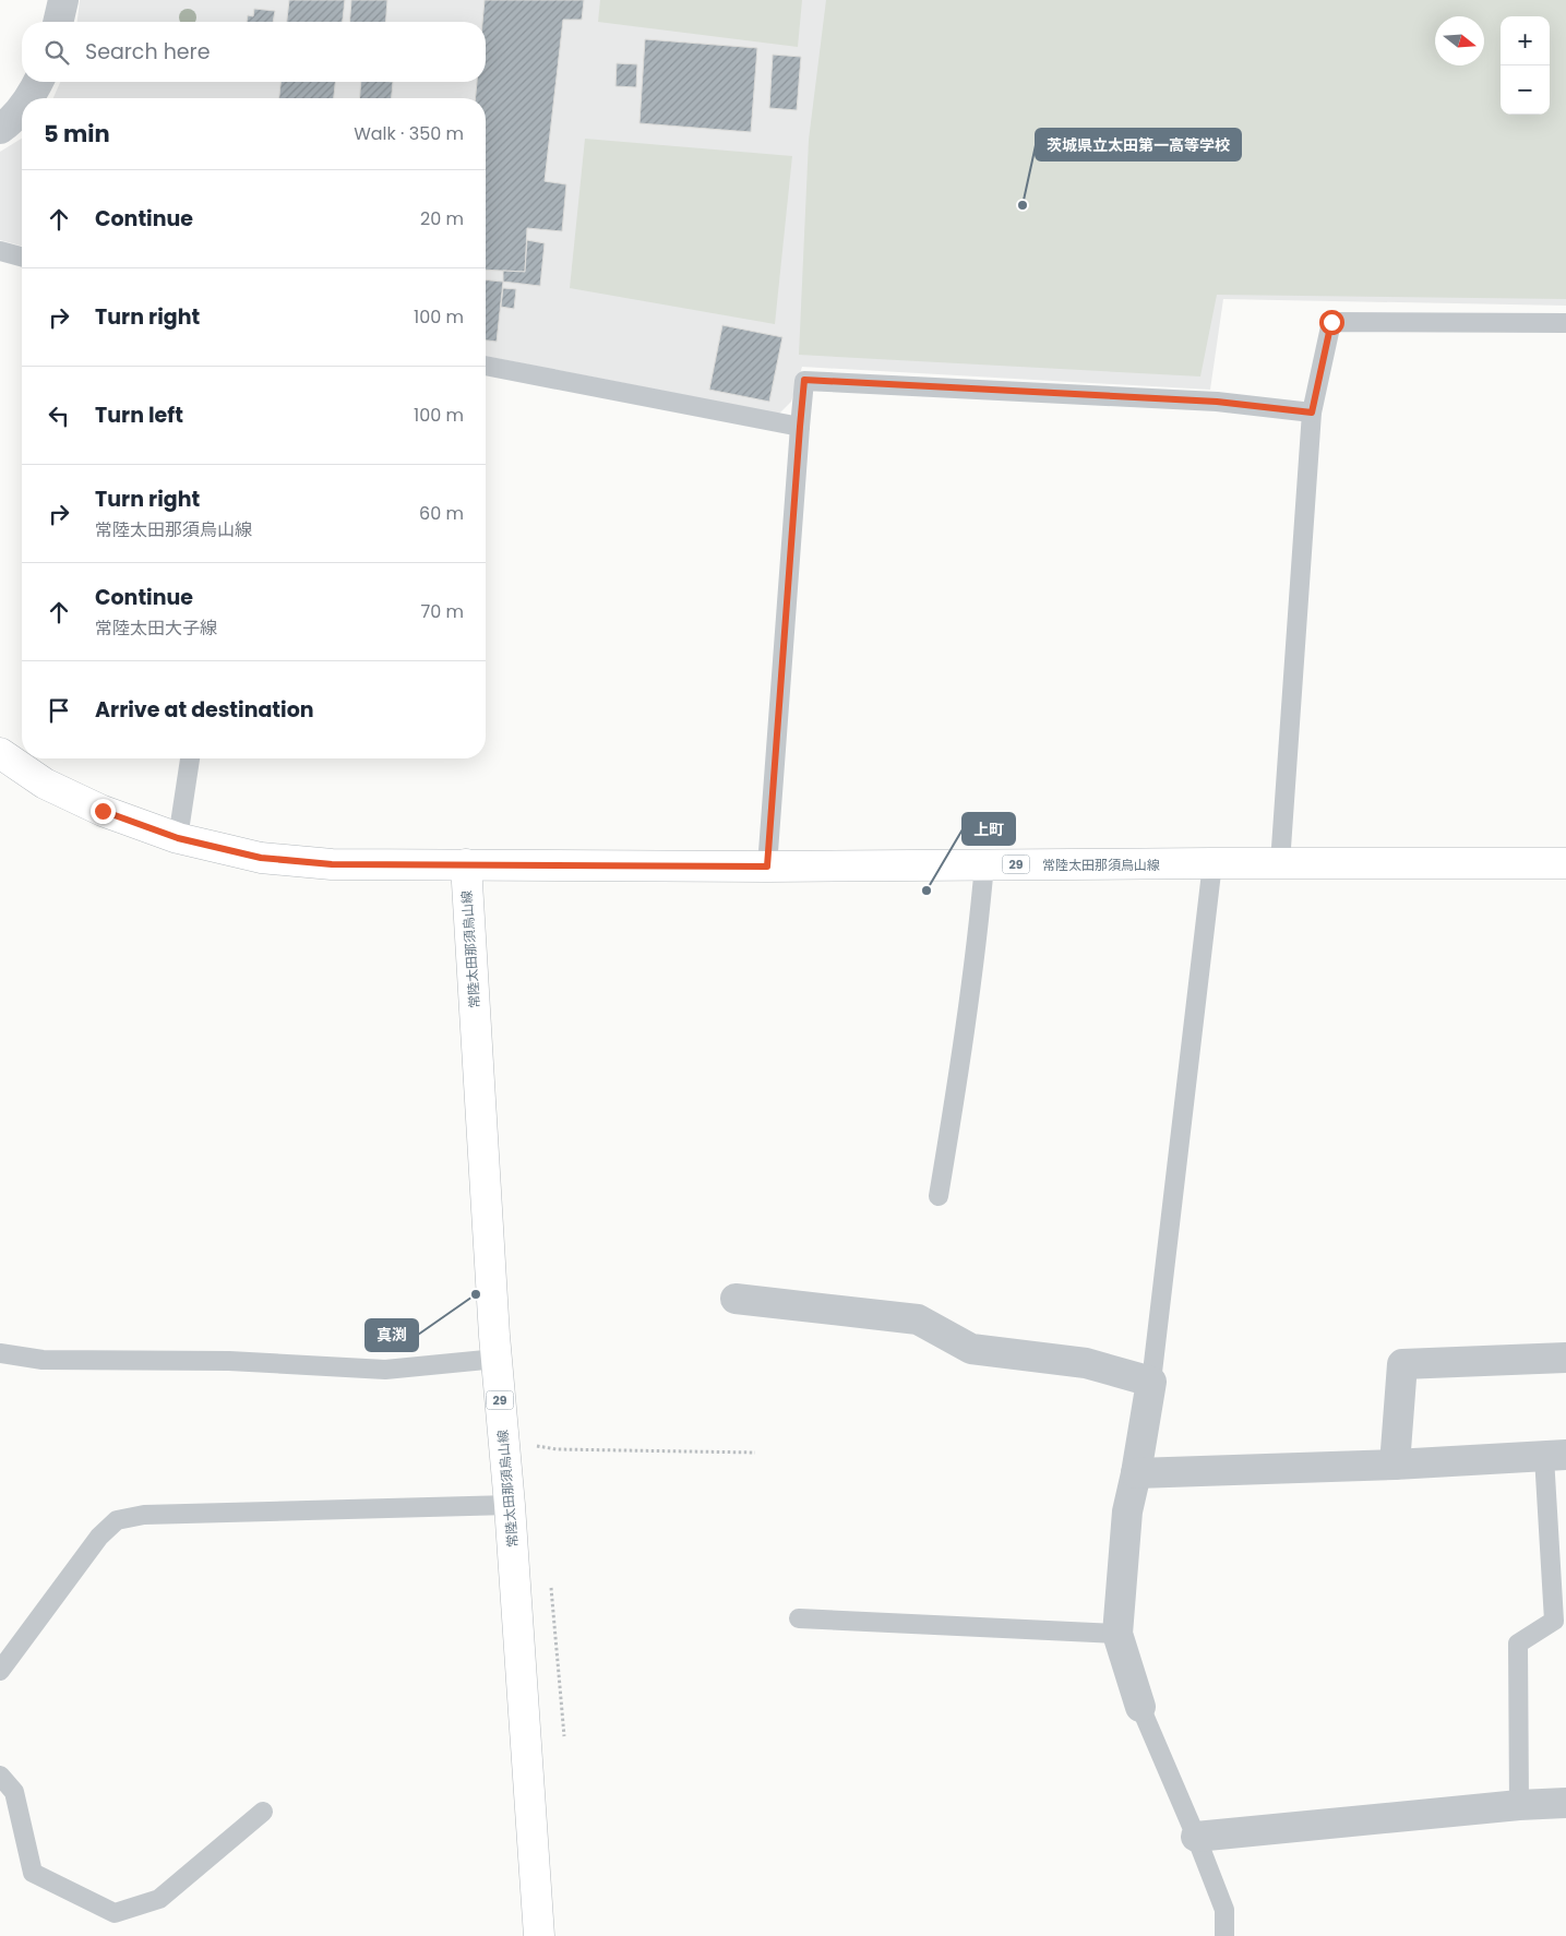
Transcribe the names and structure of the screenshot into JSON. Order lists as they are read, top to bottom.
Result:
{
  "streets": {
    "main road": ["29", "常陸太田那須烏山線"]
  },
  "places": ["茨城県立太田第一高等学校", "上町", "真渕"],
  "north": "right",
  "page": {
    "map_buttons": ["+", "−"],
    "search": "Search here",
    "heading": ["5 min", "Walk · 350 m"],
    "list": [
      ["Continue", "20 m"],
      ["Turn right", "100 m"],
      ["Turn left", "100 m"],
      ["Turn right", "常陸太田那須烏山線", "60 m"],
      ["Continue", "常陸太田大子線", "70 m"],
      "Arrive at destination"
    ]
  }
}
